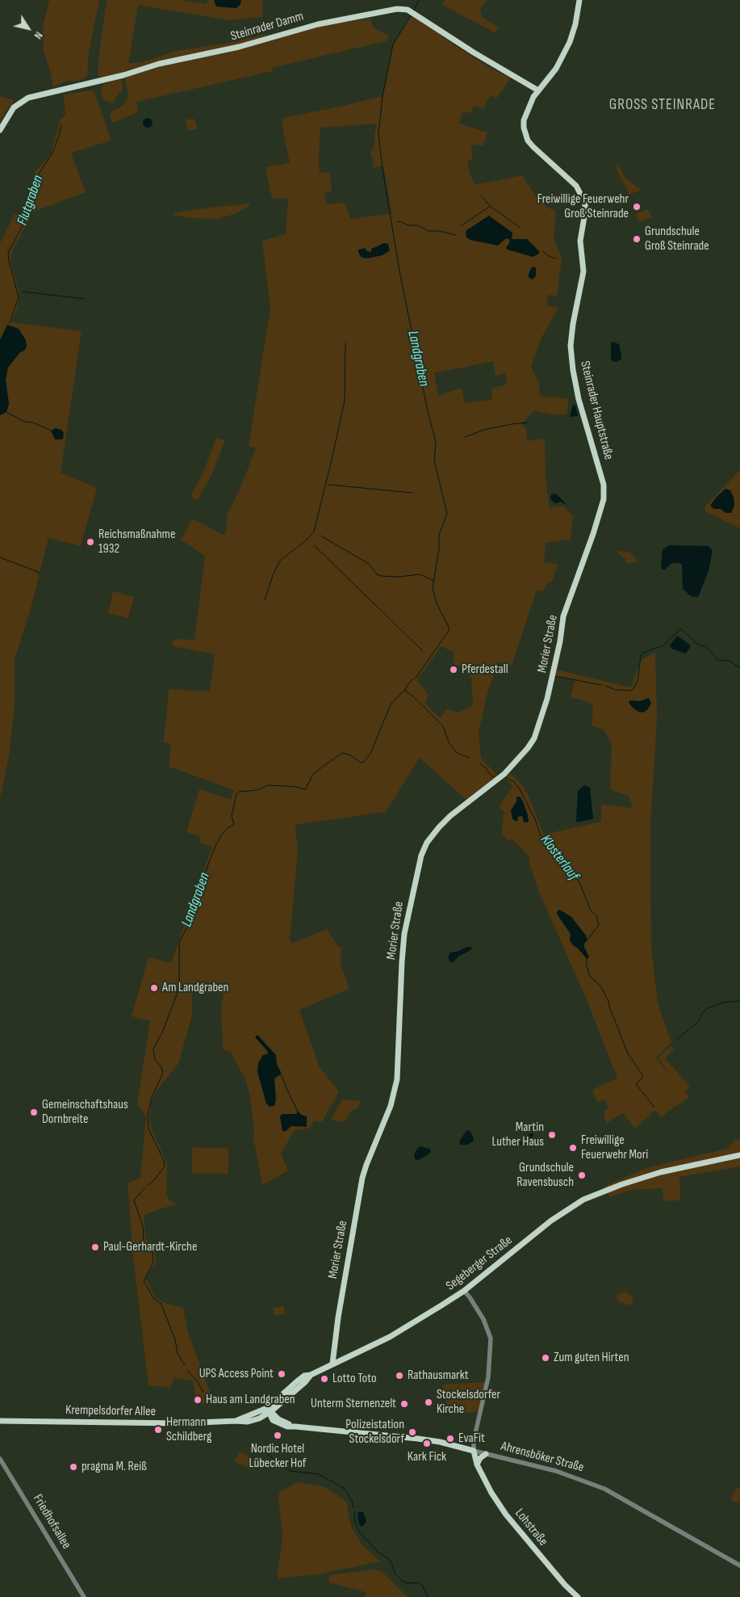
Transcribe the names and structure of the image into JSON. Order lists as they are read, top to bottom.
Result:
{
  "streets": {
    "main road": [
      "Steinrader Damm",
      "Steinrader Hauptstraße",
      "Morier Straße",
      "Segeberger Straße",
      "Krempelsdorfer Allee",
      "Ahrensböker Straße",
      "Lohstraße"
    ],
    "street": ["Friedhofsallee"]
  },
  "crossings": [
    ["Steinrader Damm", "Steinrader Hauptstraße"],
    ["Steinrader Hauptstraße", "Morier Straße"],
    ["Morier Straße", "Segeberger Straße"],
    ["Segeberger Straße", "Krempelsdorfer Allee"],
    ["Segeberger Straße", "Ahrensböker Straße"],
    ["Ahrensböker Straße", "Lohstraße"]
  ],
  "districts": ["GROSS STEINRADE"],
  "water": ["Flutgraben", "Landgraben", "Klosterlauf"],
  "places": [
    "Freiwillige Feuerwehr Groß Steinrade",
    "Grundschule Groß Steinrade",
    "Reichsmaßnahme 1932",
    "Pferdestall",
    "Am Landgraben",
    "Gemeinschaftshaus Dornbreite",
    "Martin Luther Haus",
    "Freiwillige Feuerwehr Mori",
    "Grundschule Ravensbusch",
    "Paul-Gerhardt-Kirche",
    "Zum guten Hirten",
    "UPS Access Point",
    "Rathausmarkt",
    "Lotto Toto",
    "Haus am Landgraben",
    "Stockelsdorfer Kirche",
    "Unterm Sternenzelt",
    "Hermann Schildberg",
    "Polizeistation Stockelsdorf",
    "Nordic Hotel Lübecker Hof",
    "EvaFit",
    "Kark Fick",
    "pragma M. Reiß"
  ],
  "north": "bottom right"
}
